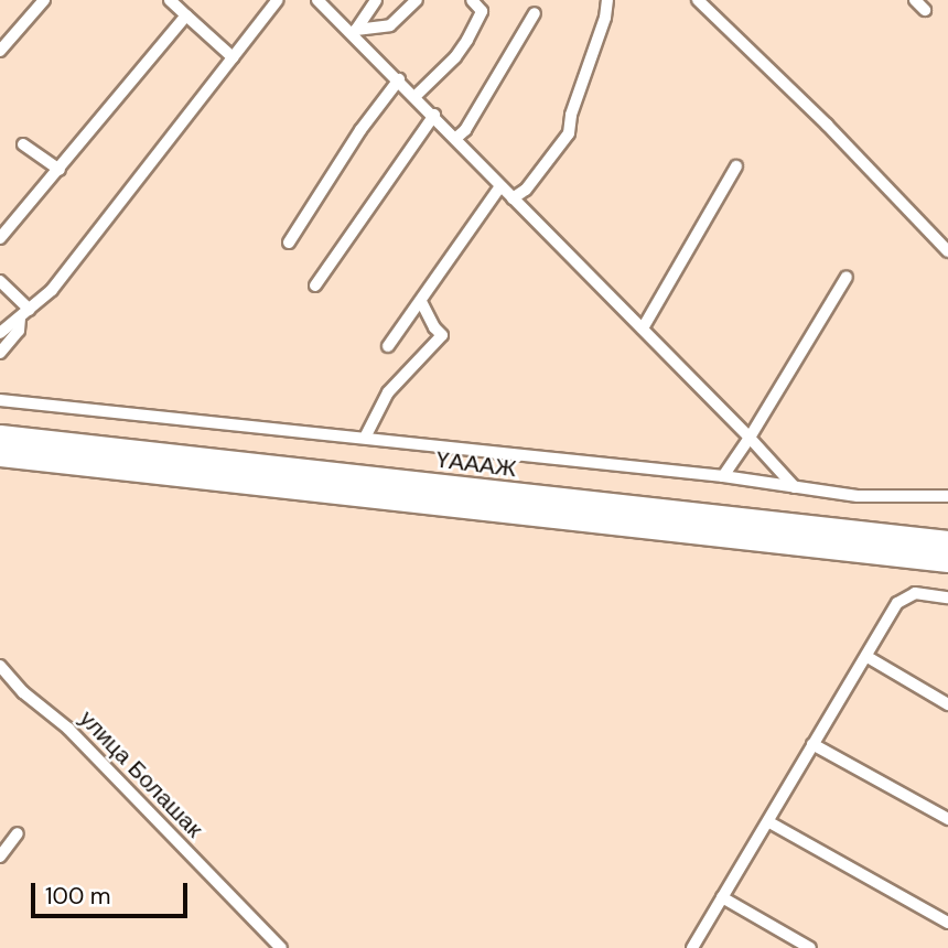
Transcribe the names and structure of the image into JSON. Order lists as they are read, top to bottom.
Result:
{
  "streets": {
    "highway": ["ҮАААЖ"],
    "street": ["улица Болашак"]
  },
  "scale_bar": "100 m"
}
